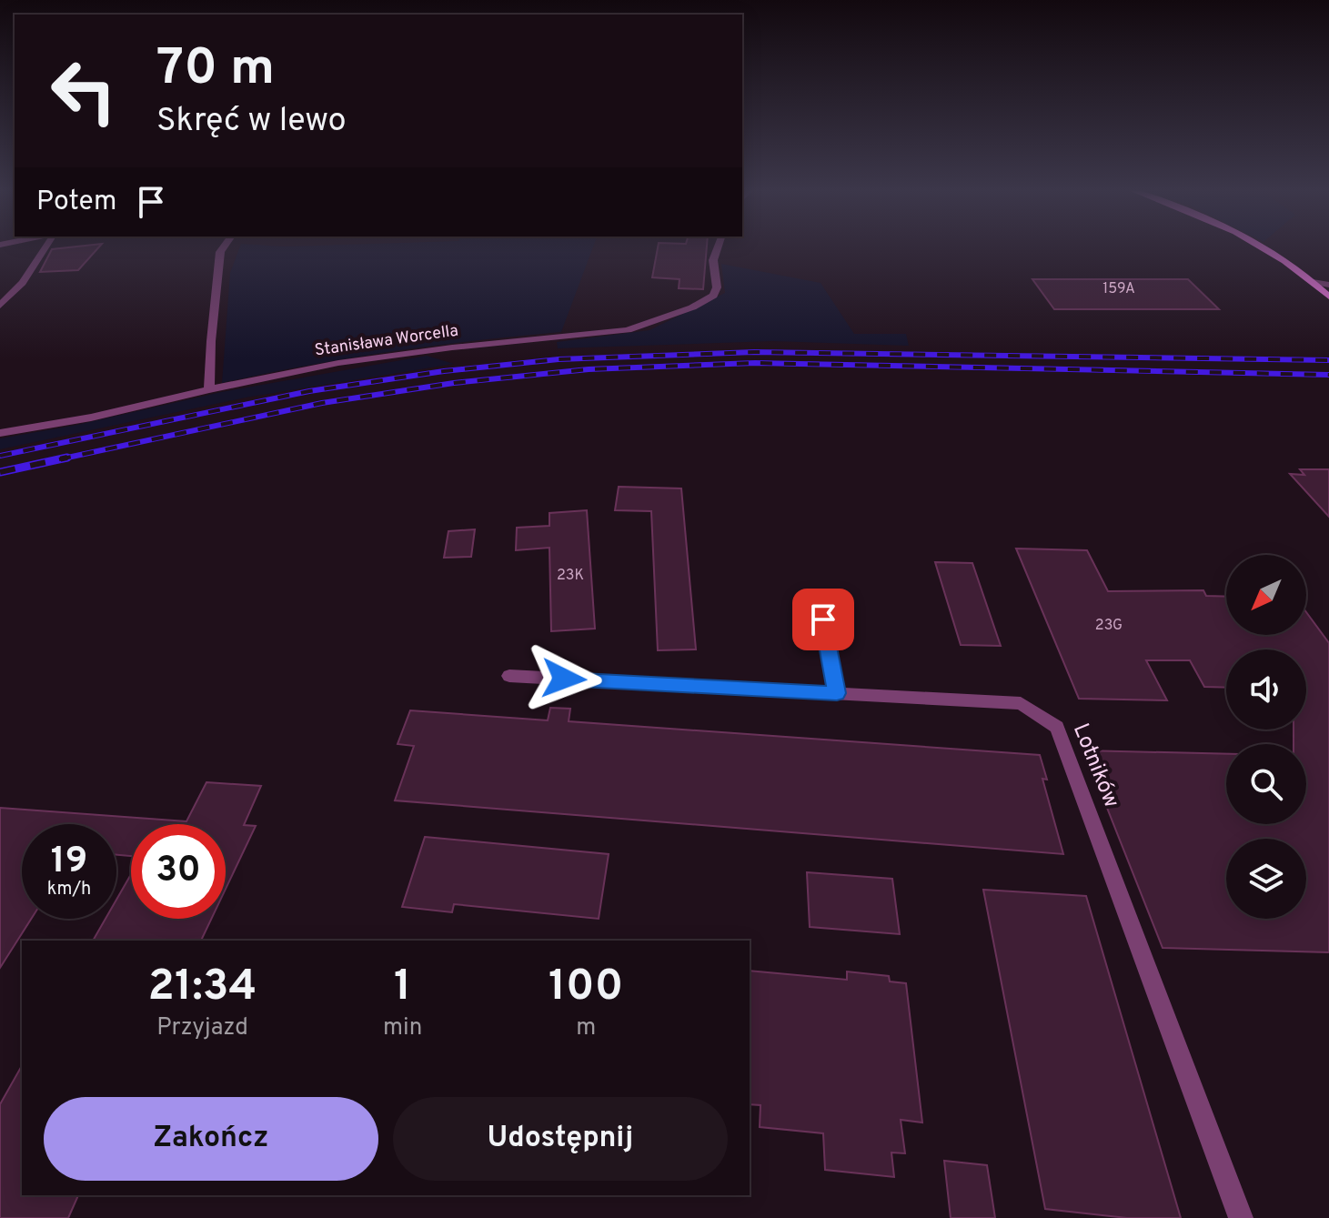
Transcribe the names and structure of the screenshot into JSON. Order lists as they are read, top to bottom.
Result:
{
  "streets": {
    "street": ["Stanisława Worcella", "Lotników"]
  },
  "house_numbers": ["159A", "23K", "23G"],
  "north": "bottom left",
  "page": {
    "turn": ["70 m", "Skręć w lewo"],
    "then": "Potem",
    "speed": "19 km/h",
    "limit": "30",
    "eta": [
      "21:34",
      "Przyjazd",
      "1",
      "min",
      "100",
      "m"
    ],
    "buttons": ["Zakończ", "Udostępnij"]
  }
}
